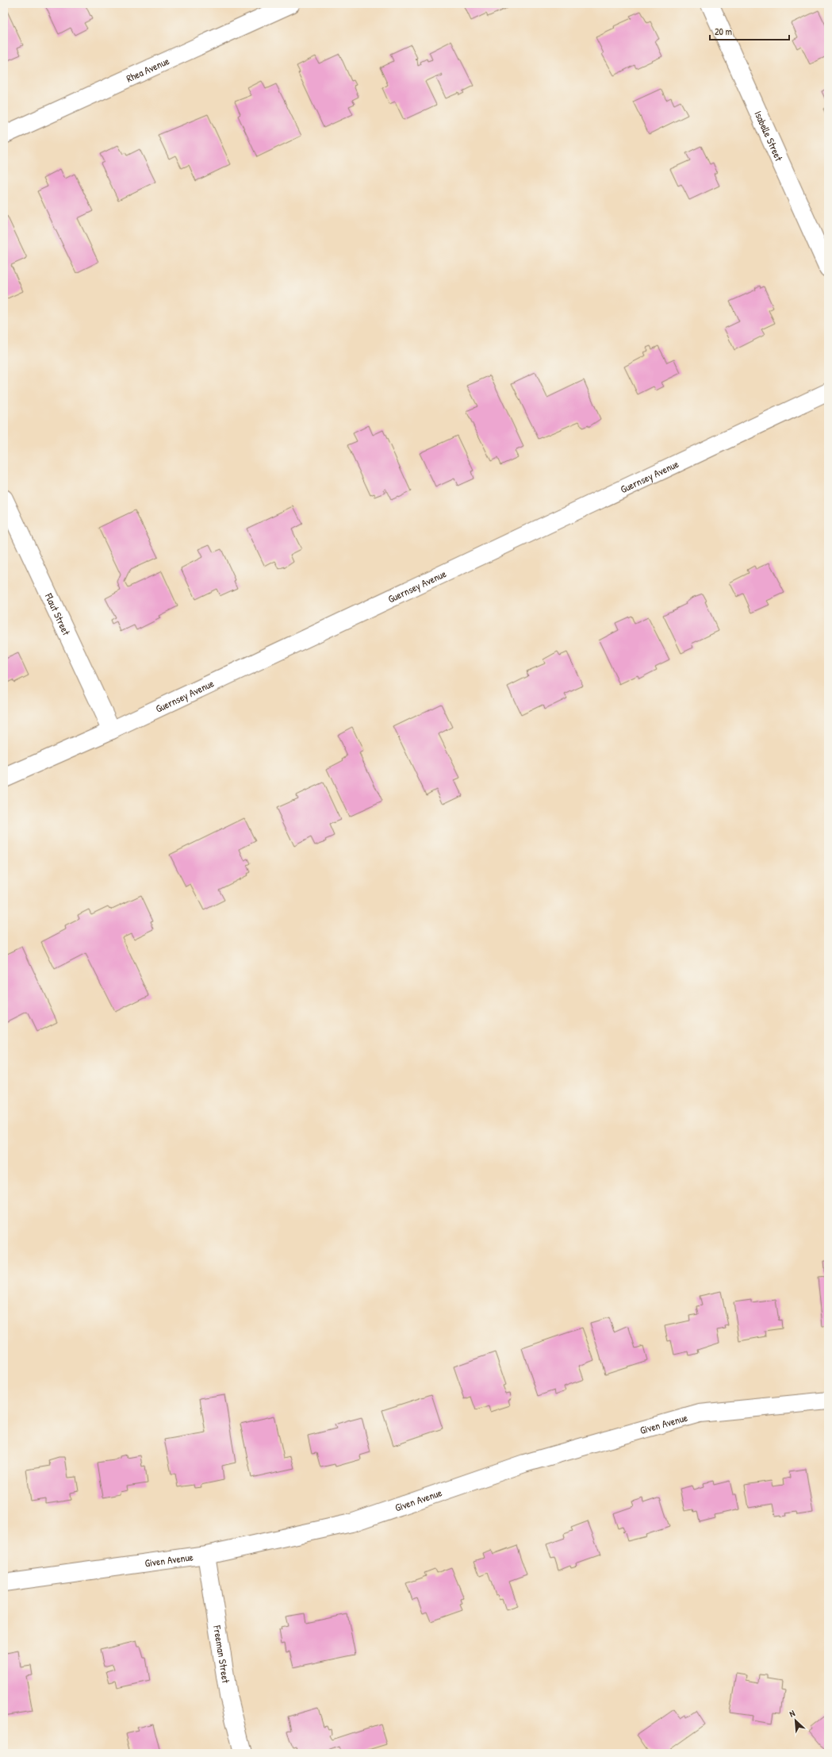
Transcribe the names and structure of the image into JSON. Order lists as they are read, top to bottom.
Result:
{
  "streets": {
    "street": [
      "Rhea Avenue",
      "Isabelle Street",
      "Guernsey Avenue",
      "Flaut Street",
      "Given Avenue",
      "Freeman Street"
    ]
  },
  "crossings": [
    ["Guernsey Avenue", "Flaut Street"],
    ["Given Avenue", "Freeman Street"]
  ],
  "scale_bar": "20 m",
  "north": "top left"
}
